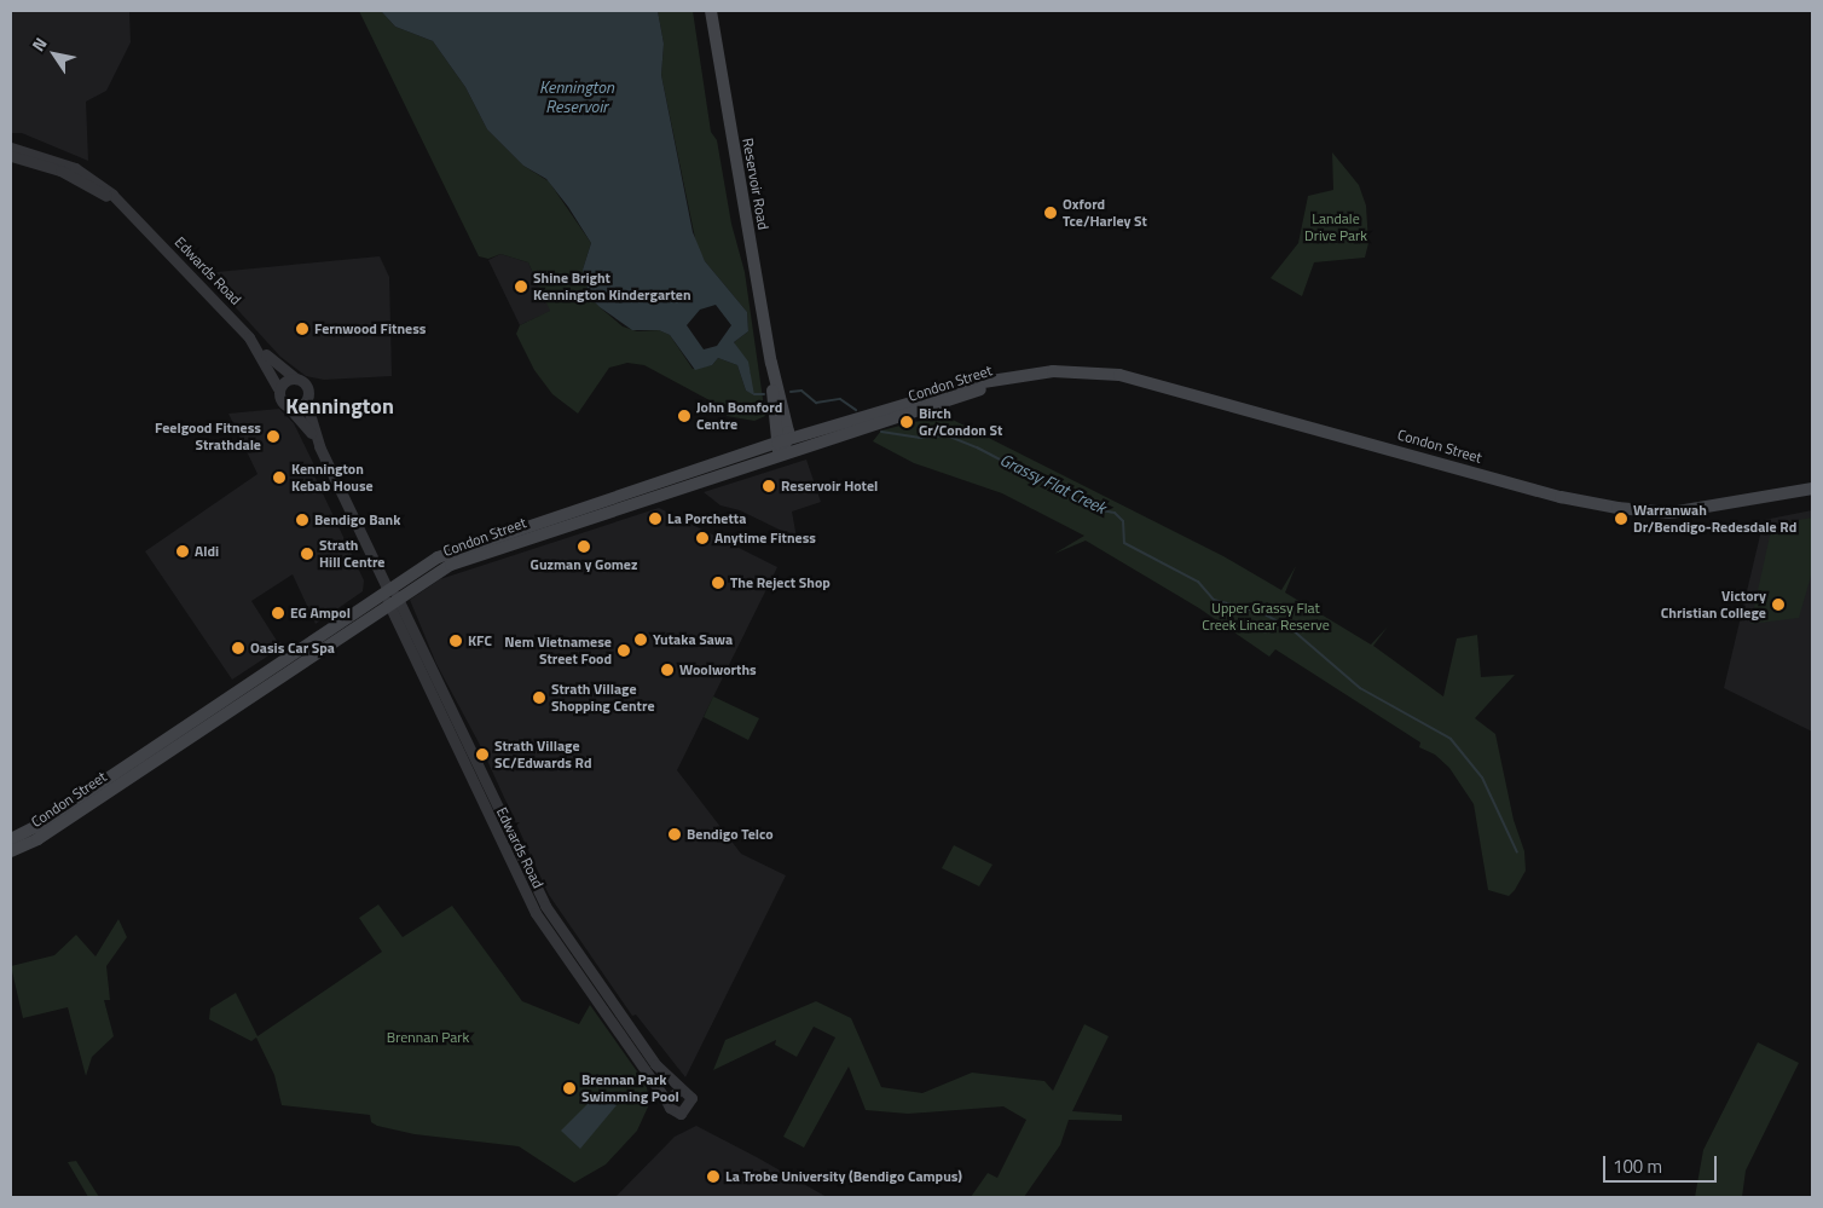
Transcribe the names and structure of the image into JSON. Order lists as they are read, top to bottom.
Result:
{
  "streets": {
    "main road": ["Reservoir Road", "Edwards Road", "Condon Street"]
  },
  "crossings": [
    ["Reservoir Road", "Condon Street"],
    ["Edwards Road", "Condon Street"]
  ],
  "districts": ["Kennington"],
  "water": ["Kennington Reservoir", "Grassy Flat Creek"],
  "parks": ["Landale Drive Park", "Upper Grassy Flat Creek Linear Reserve", "Brennan Park"],
  "places": [
    "Oxford Tce/Harley St",
    "Shine Bright Kennington Kindergarten",
    "Fernwood Fitness",
    "John Bomford Centre",
    "Birch Gr/Condon St",
    "Feelgood Fitness Strathdale",
    "Kennington Kebab House",
    "Reservoir Hotel",
    "La Porchetta",
    "Warranwah Dr/Bendigo-Redesdale Rd",
    "Bendigo Bank",
    "Anytime Fitness",
    "Guzman y Gomez",
    "Aldi",
    "Strath Hill Centre",
    "The Reject Shop",
    "Victory Christian College",
    "EG Ampol",
    "Yutaka Sawa",
    "KFC",
    "Oasis Car Spa",
    "Nem Vietnamese Street Food",
    "Woolworths",
    "Strath Village Shopping Centre",
    "Strath Village SC/Edwards Rd",
    "Bendigo Telco",
    "Brennan Park Swimming Pool",
    "La Trobe University (Bendigo Campus)"
  ],
  "scale_bar": "100 m",
  "north": "top left"
}
